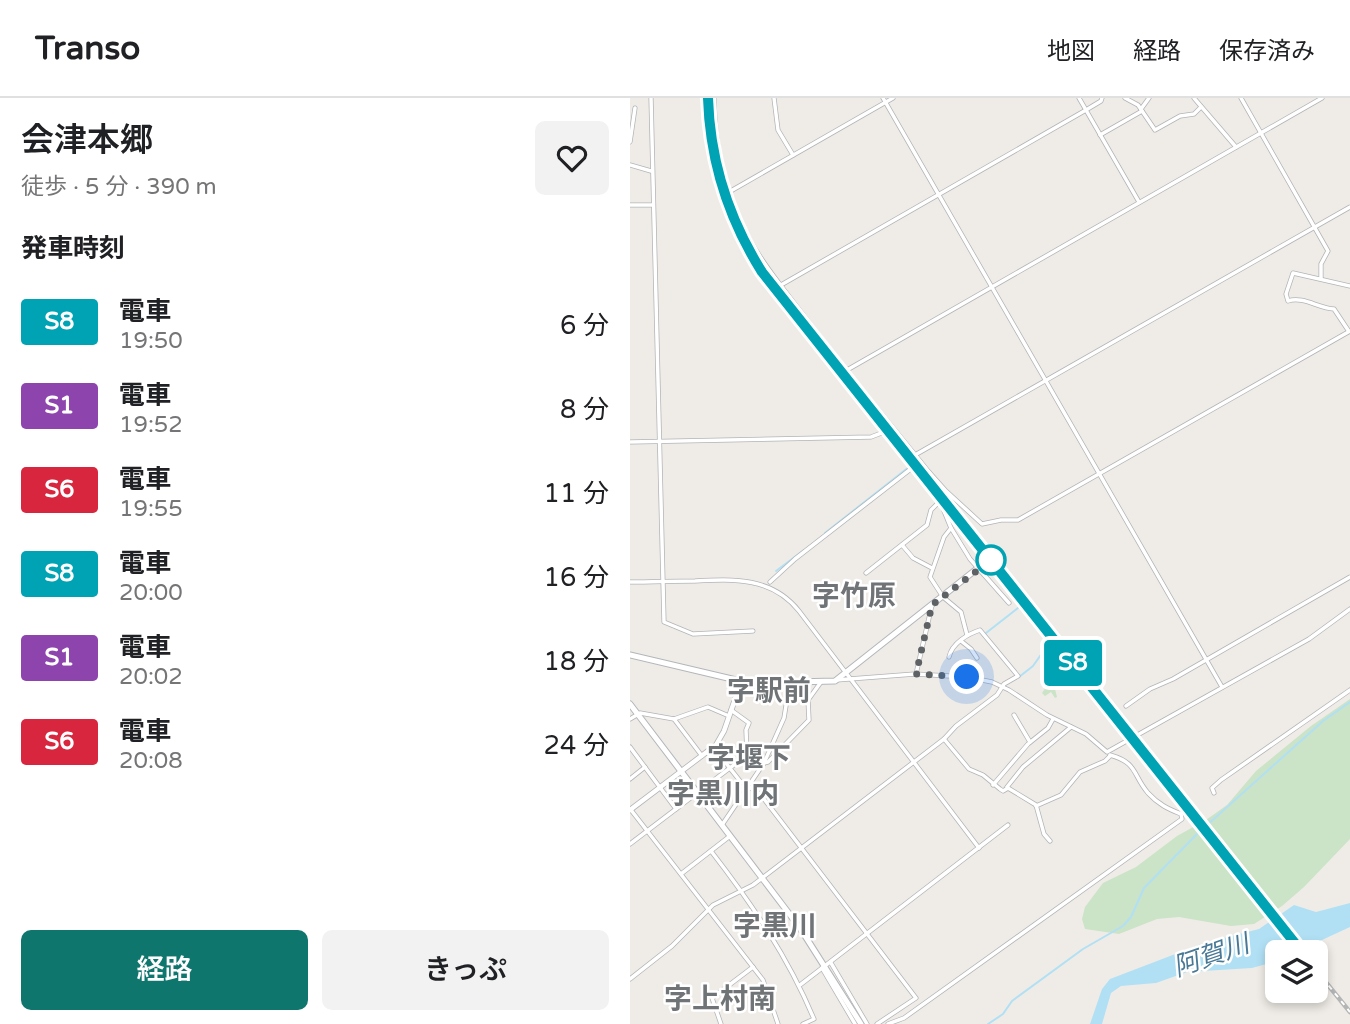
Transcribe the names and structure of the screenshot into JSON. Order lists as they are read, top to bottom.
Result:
{
  "districts": [
    "字竹原",
    "字駅前",
    "字堰下",
    "字黒川内",
    "字黒川",
    "字上村南"
  ],
  "water": ["阿賀川"],
  "page": {
    "header": "Transo",
    "nav": ["地図", "経路", "保存済み"],
    "heading": [
      ["会津本郷", "徒歩 · 5 分 · 390 m"],
      "発車時刻"
    ],
    "on_map": "S8",
    "list": [
      {
        "mark": "S8",
        "name": "電車",
        "note": "19:50",
        "value": "6 分"
      },
      {
        "mark": "S1",
        "name": "電車",
        "note": "19:52",
        "value": "8 分"
      },
      {
        "mark": "S6",
        "name": "電車",
        "note": "19:55",
        "value": "11 分"
      },
      {
        "mark": "S8",
        "name": "電車",
        "note": "20:00",
        "value": "16 分"
      },
      {
        "mark": "S1",
        "name": "電車",
        "note": "20:02",
        "value": "18 分"
      },
      {
        "mark": "S6",
        "name": "電車",
        "note": "20:08",
        "value": "24 分"
      }
    ],
    "buttons": ["経路", "きっぷ"]
  }
}
